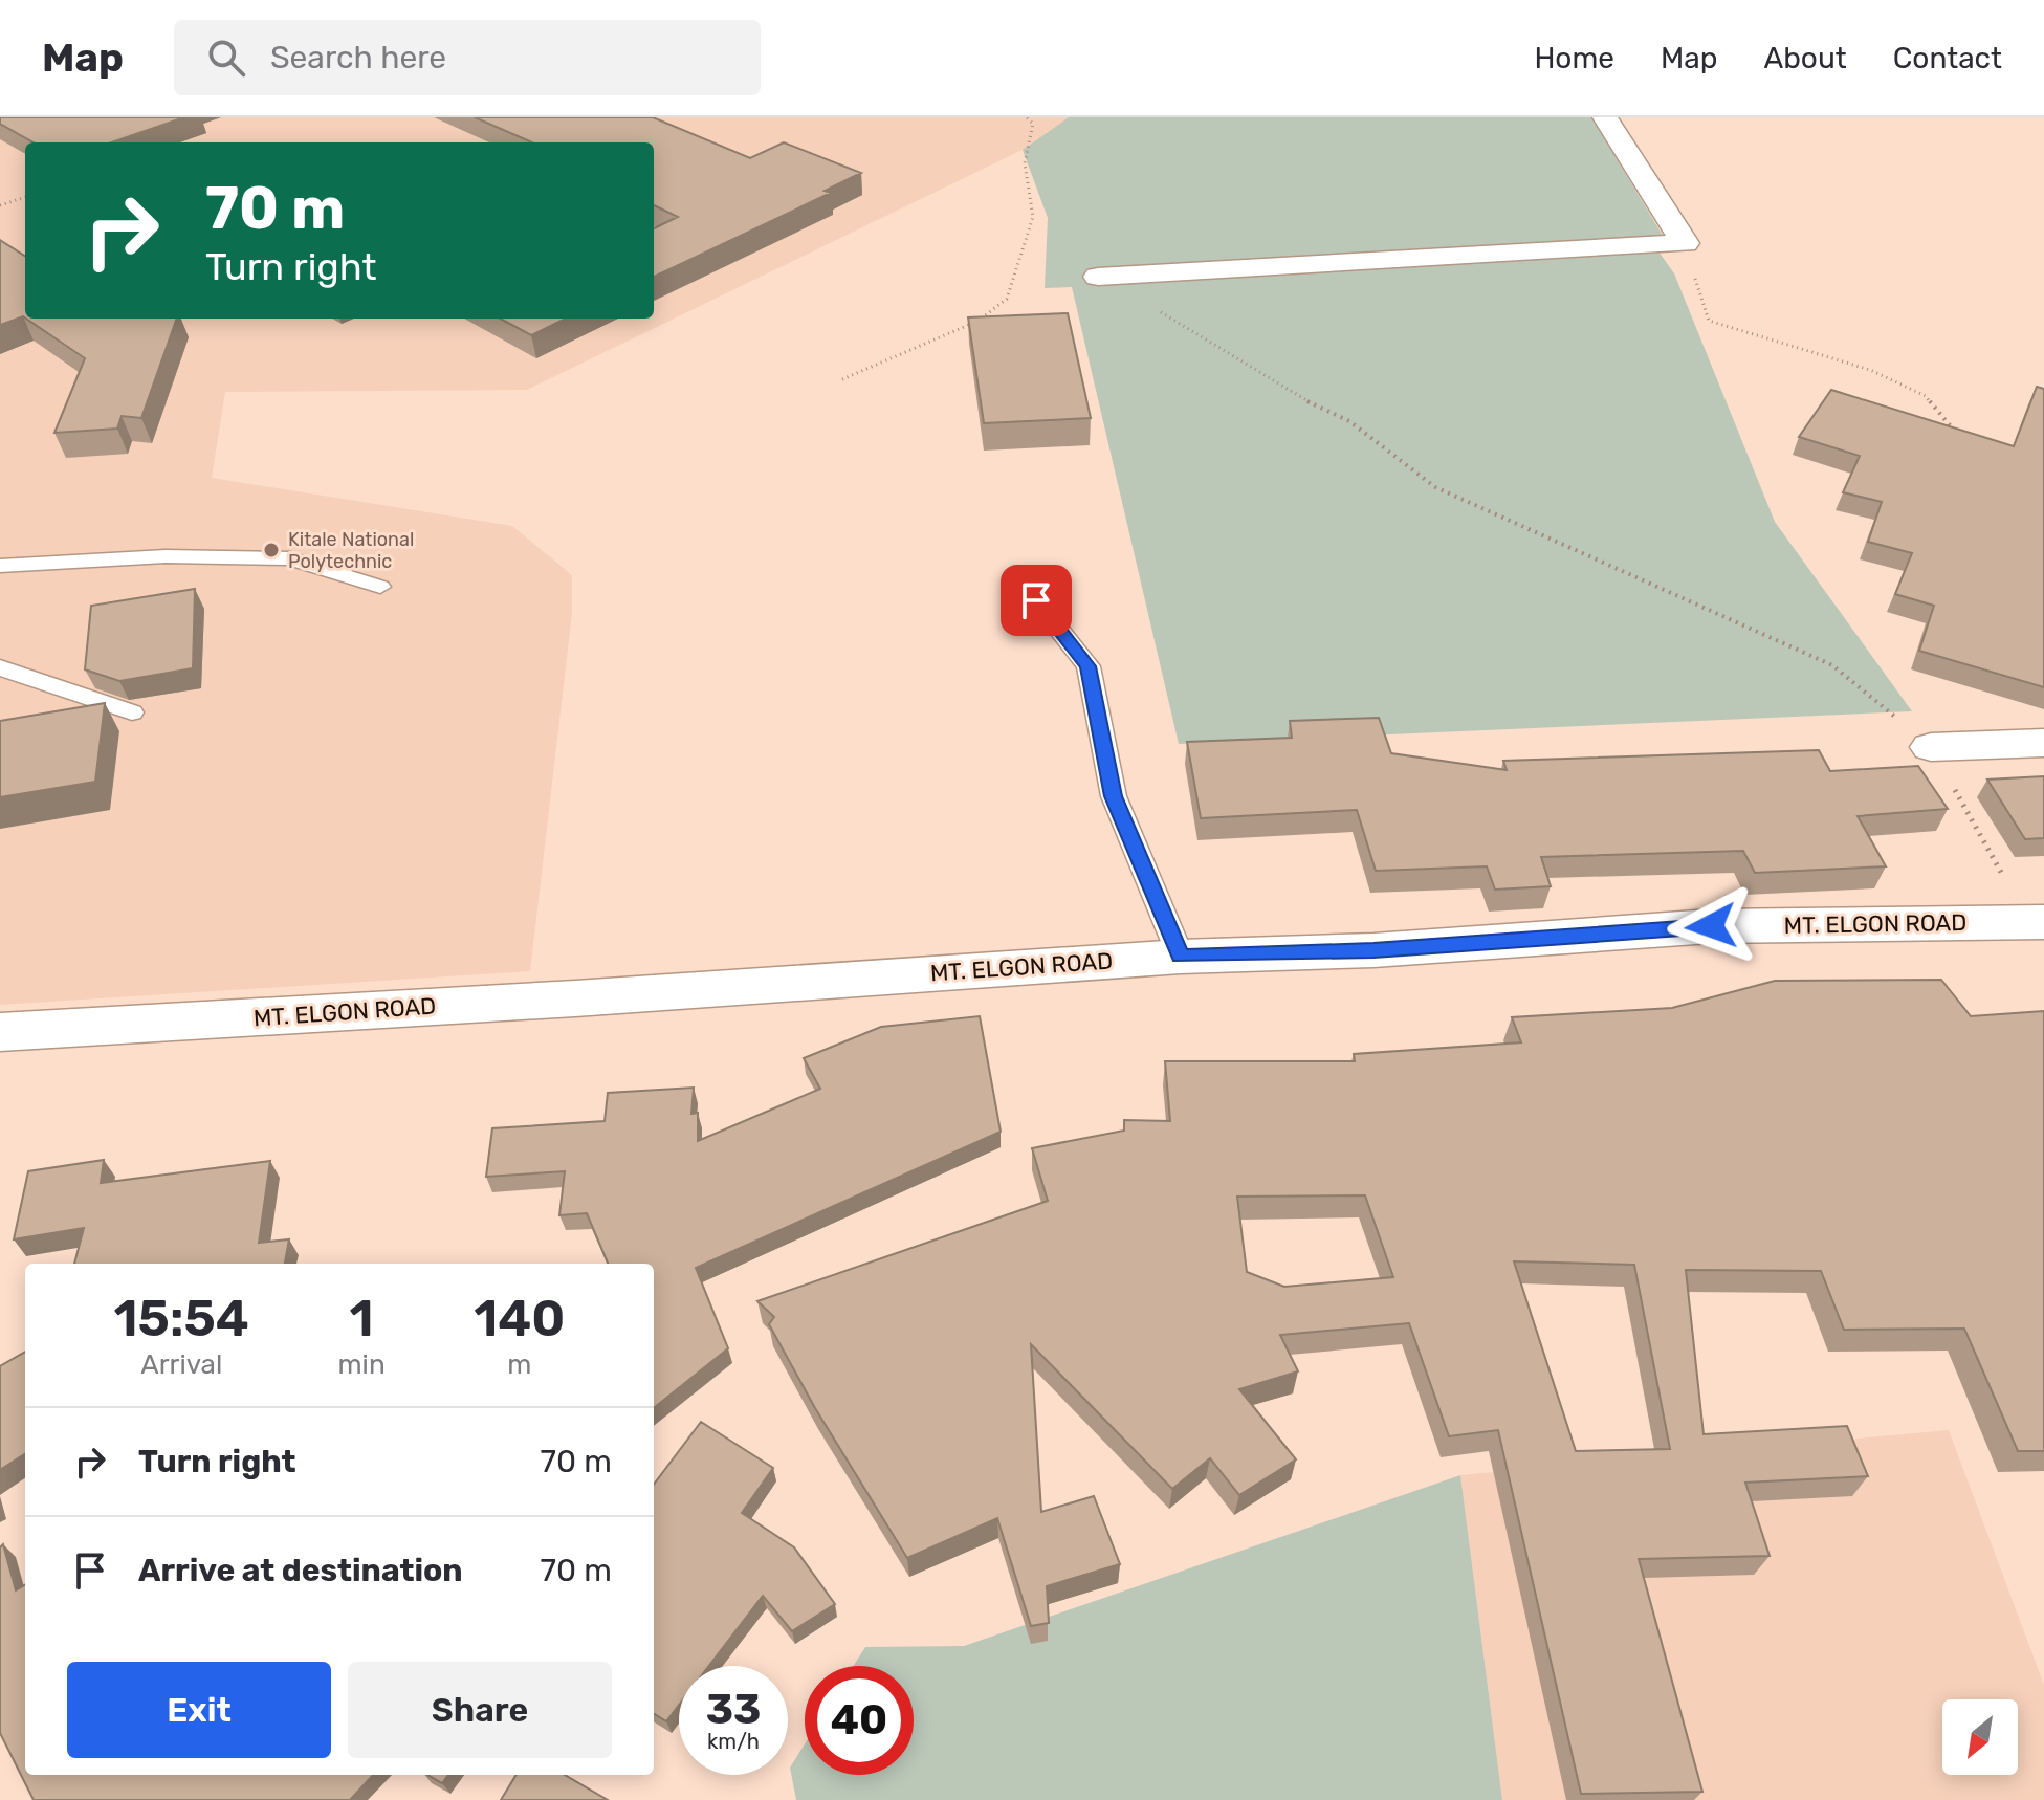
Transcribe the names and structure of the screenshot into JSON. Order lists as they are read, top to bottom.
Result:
{
  "streets": {
    "street": ["MT. ELGON ROAD"]
  },
  "places": ["Kitale National Polytechnic"],
  "north": "bottom left",
  "page": {
    "header": "Map",
    "search": "Search here",
    "nav": [
      "Home",
      "Map",
      "About",
      "Contact"
    ],
    "turn": ["70 m", "Turn right"],
    "eta": [
      "15:54",
      "Arrival",
      "1",
      "min",
      "140",
      "m"
    ],
    "list": [
      {
        "name": "Turn right",
        "value": "70 m"
      },
      {
        "name": "Arrive at destination",
        "value": "70 m"
      }
    ],
    "buttons": ["Exit", "Share"],
    "speed": "33 km/h",
    "limit": "40"
  }
}
